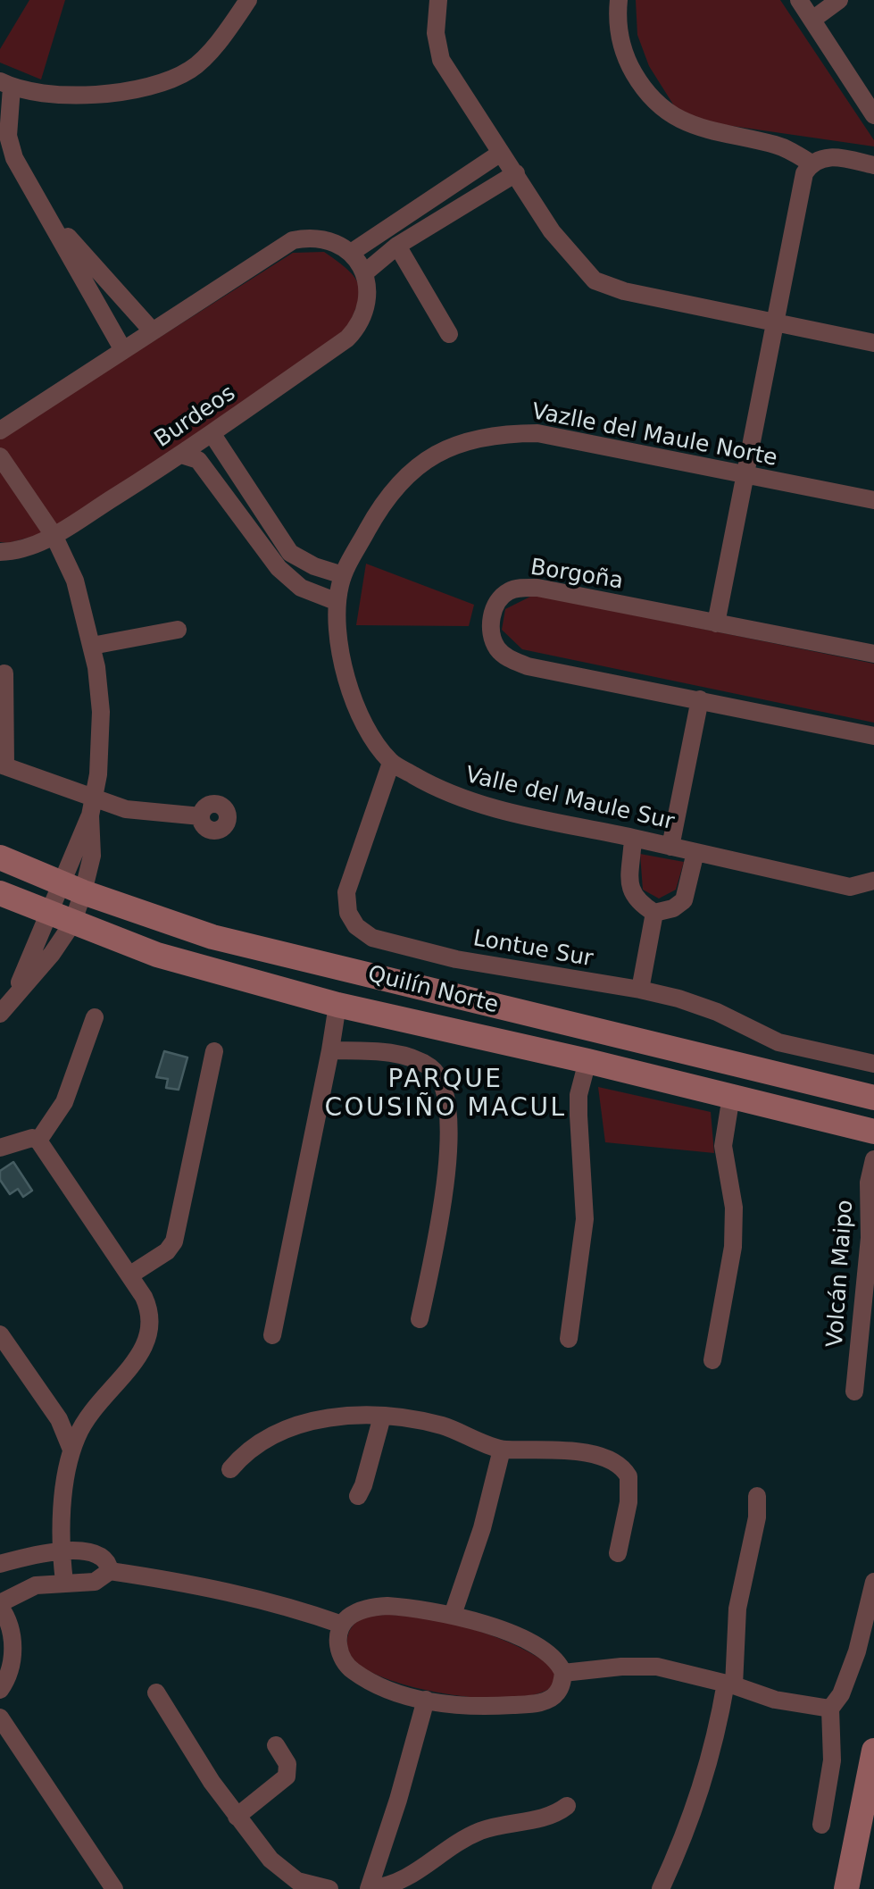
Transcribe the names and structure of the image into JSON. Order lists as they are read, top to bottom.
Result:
{
  "streets": {
    "street": [
      "Burdeos",
      "Vazlle del Maule Norte",
      "Borgoña",
      "Valle del Maule Sur",
      "Lontue Sur",
      "Quilín Norte",
      "Volcán Maipo"
    ]
  },
  "crossings": [
    ["Vazlle del Maule Norte", "Valle del Maule Sur"],
    ["Valle del Maule Sur", "Lontue Sur"]
  ],
  "districts": ["PARQUE COUSIÑO MACUL"]
}
